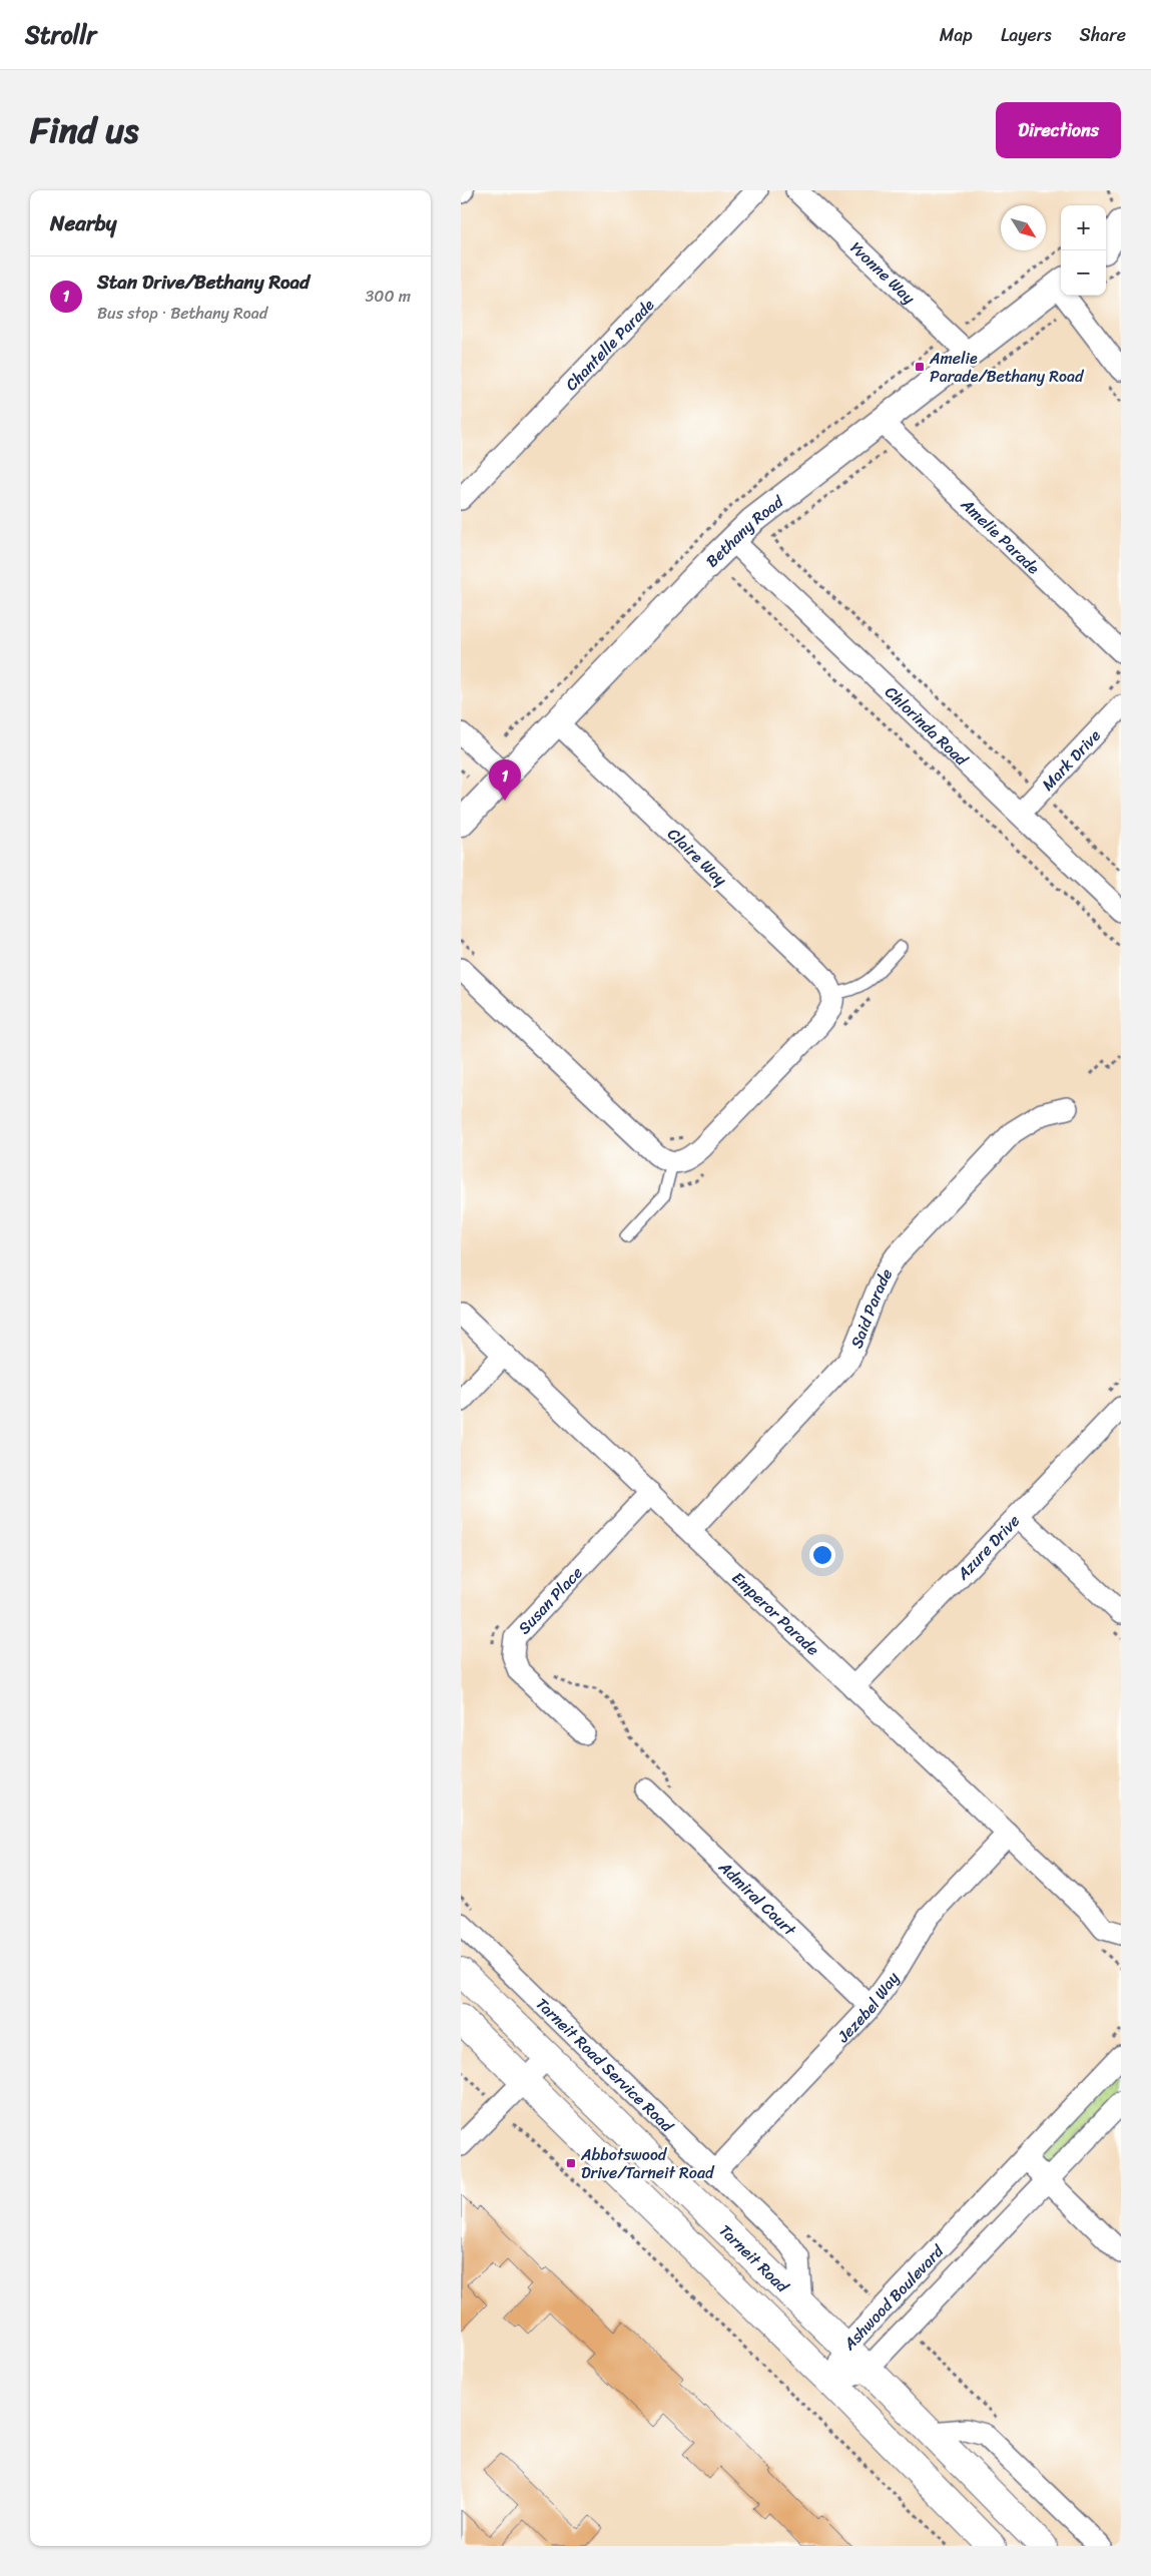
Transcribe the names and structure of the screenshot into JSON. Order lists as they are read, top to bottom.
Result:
{
  "streets": {
    "main road": ["Tarneit Road"],
    "street": [
      "Yvonne Way",
      "Chantelle Parade",
      "Bethany Road",
      "Amelie Parade",
      "Chlorinda Road",
      "Mark Drive",
      "Claire Way",
      "Said Parade",
      "Azure Drive",
      "Susan Place",
      "Emperor Parade",
      "Admiral Court",
      "Jezebel Way",
      "Tarneit Road Service Road",
      "Ashwood Boulevard"
    ]
  },
  "crossings": [
    ["Yvonne Way", "Bethany Road"],
    ["Bethany Road", "Amelie Parade"],
    ["Bethany Road", "Chlorinda Road"],
    ["Bethany Road", "Claire Way"],
    ["Chlorinda Road", "Mark Drive"],
    ["Said Parade", "Emperor Parade"],
    ["Azure Drive", "Emperor Parade"],
    ["Susan Place", "Emperor Parade"],
    ["Emperor Parade", "Jezebel Way"],
    ["Admiral Court", "Jezebel Way"],
    ["Jezebel Way", "Tarneit Road Service Road"],
    ["Tarneit Road Service Road", "Tarneit Road"],
    ["Tarneit Road", "Ashwood Boulevard"]
  ],
  "places": {
    "transit": ["Amelie Parade/Bethany Road", "Abbotswood Drive/Tarneit Road"]
  },
  "north": "bottom right",
  "page": {
    "header": "Strollr",
    "nav": ["Map", "Layers", "Share"],
    "title": "Find us",
    "buttons": "Directions",
    "heading": "Nearby",
    "map_buttons": ["+", "−"],
    "list": [
      {
        "mark": "1",
        "name": "Stan Drive/Bethany Road",
        "note": "Bus stop · Bethany Road",
        "value": "300 m"
      }
    ],
    "pins": "1"
  }
}
